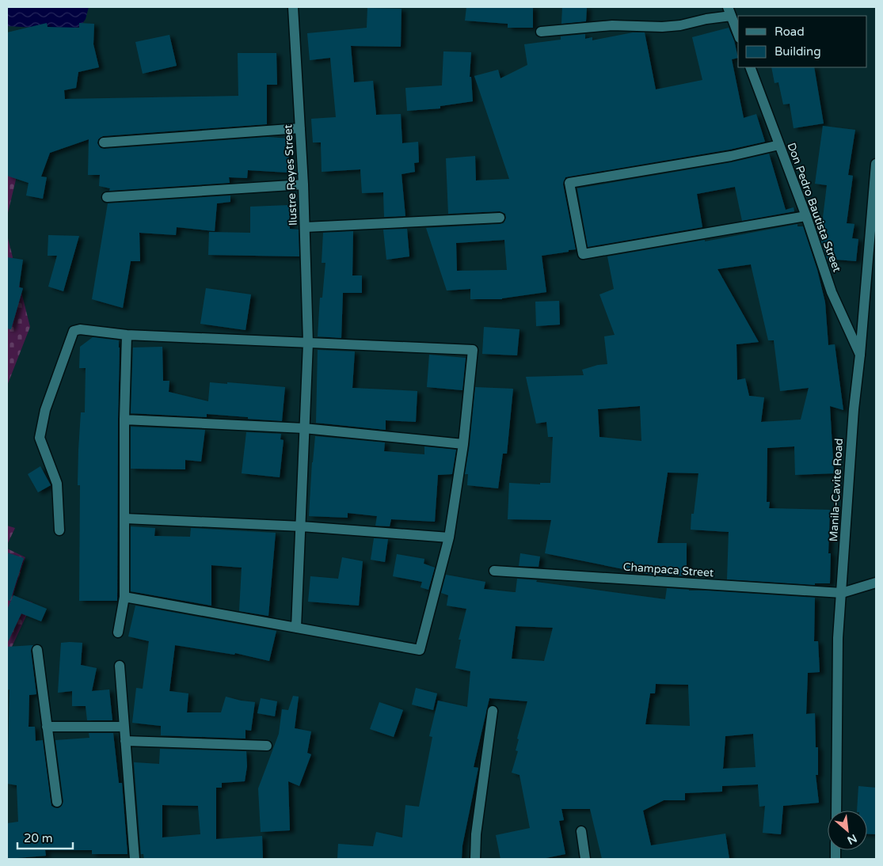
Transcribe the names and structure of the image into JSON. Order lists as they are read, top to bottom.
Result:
{
  "streets": {
    "street": [
      "Ilustre Reyes Street",
      "Don Pedro Bautista Street",
      "Manila-Cavite Road",
      "Champaca Street"
    ]
  },
  "crossings": [
    ["Don Pedro Bautista Street", "Manila-Cavite Road"],
    ["Manila-Cavite Road", "Champaca Street"]
  ],
  "legend": ["Road", "Building"],
  "scale_bar": "20 m",
  "north": "bottom right"
}
